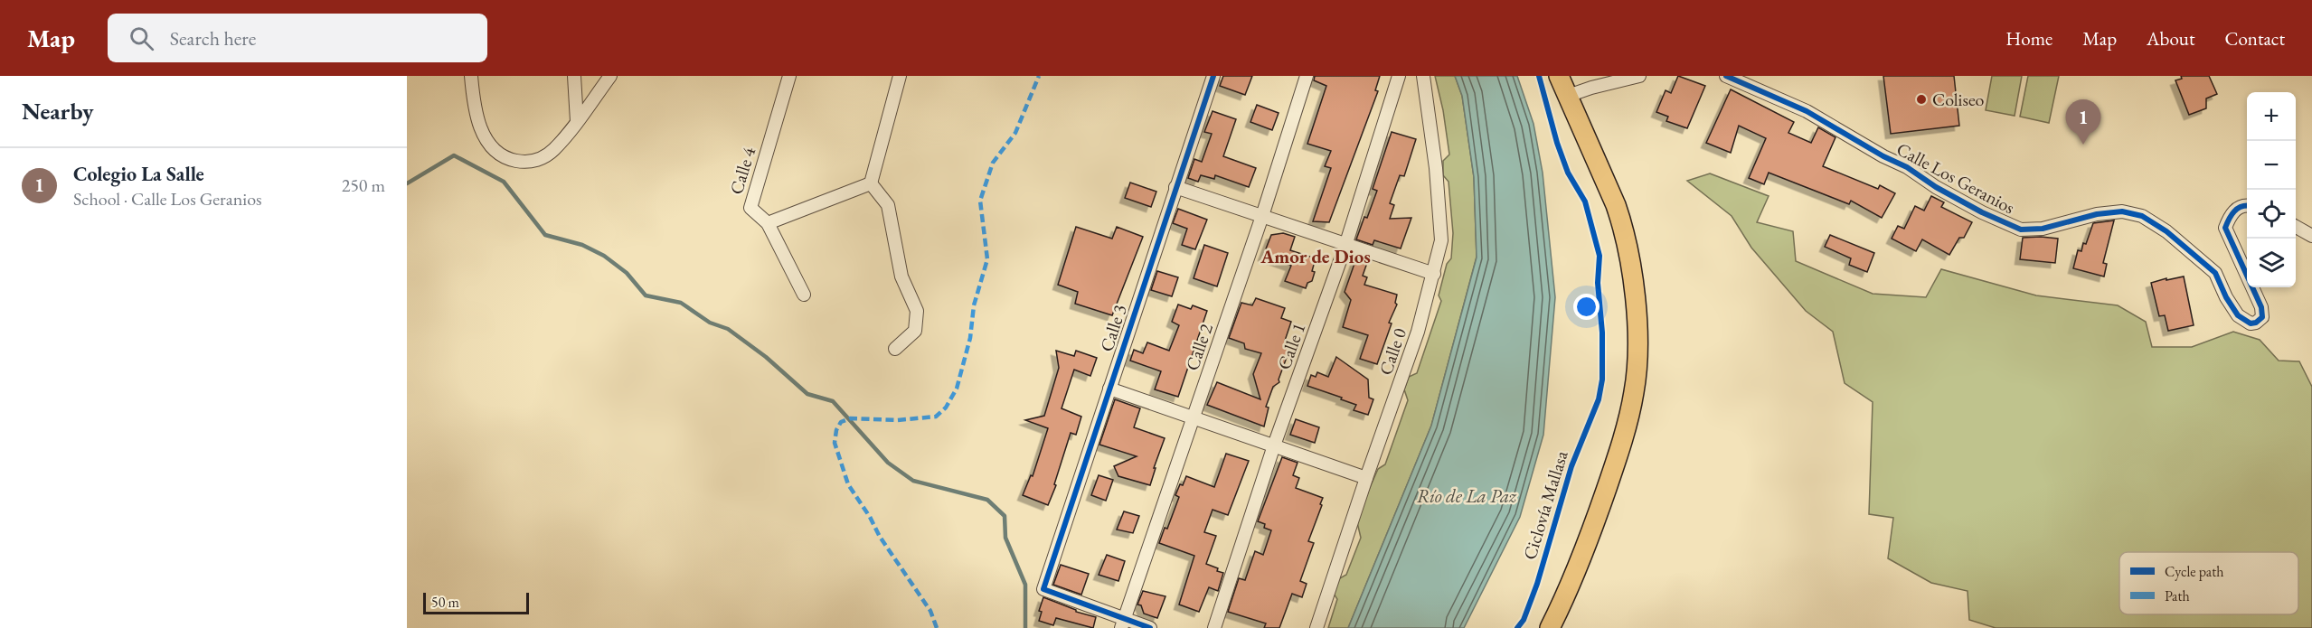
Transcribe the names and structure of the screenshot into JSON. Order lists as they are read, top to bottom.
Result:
{
  "streets": {
    "street": [
      "Calle 4",
      "Calle Los Geranios",
      "Calle 3",
      "Calle 1",
      "Calle 2",
      "Calle 0"
    ],
    "cycle path": ["Ciclovía Mallasa"]
  },
  "crossings": [
    ["Calle 3", "Calle 2"]
  ],
  "districts": ["Amor de Dios"],
  "water": ["Río de La Paz"],
  "places": ["Coliseo"],
  "legend": ["Cycle path", "Path"],
  "scale_bar": "50 m",
  "page": {
    "header": "Map",
    "search": "Search here",
    "nav": [
      "Home",
      "Map",
      "About",
      "Contact"
    ],
    "heading": "Nearby",
    "map_buttons": ["+", "−"],
    "pins": "1",
    "list": [
      {
        "mark": "1",
        "name": "Colegio La Salle",
        "note": "School · Calle Los Geranios",
        "value": "250 m"
      }
    ],
    "scale": "50 m"
  }
}
